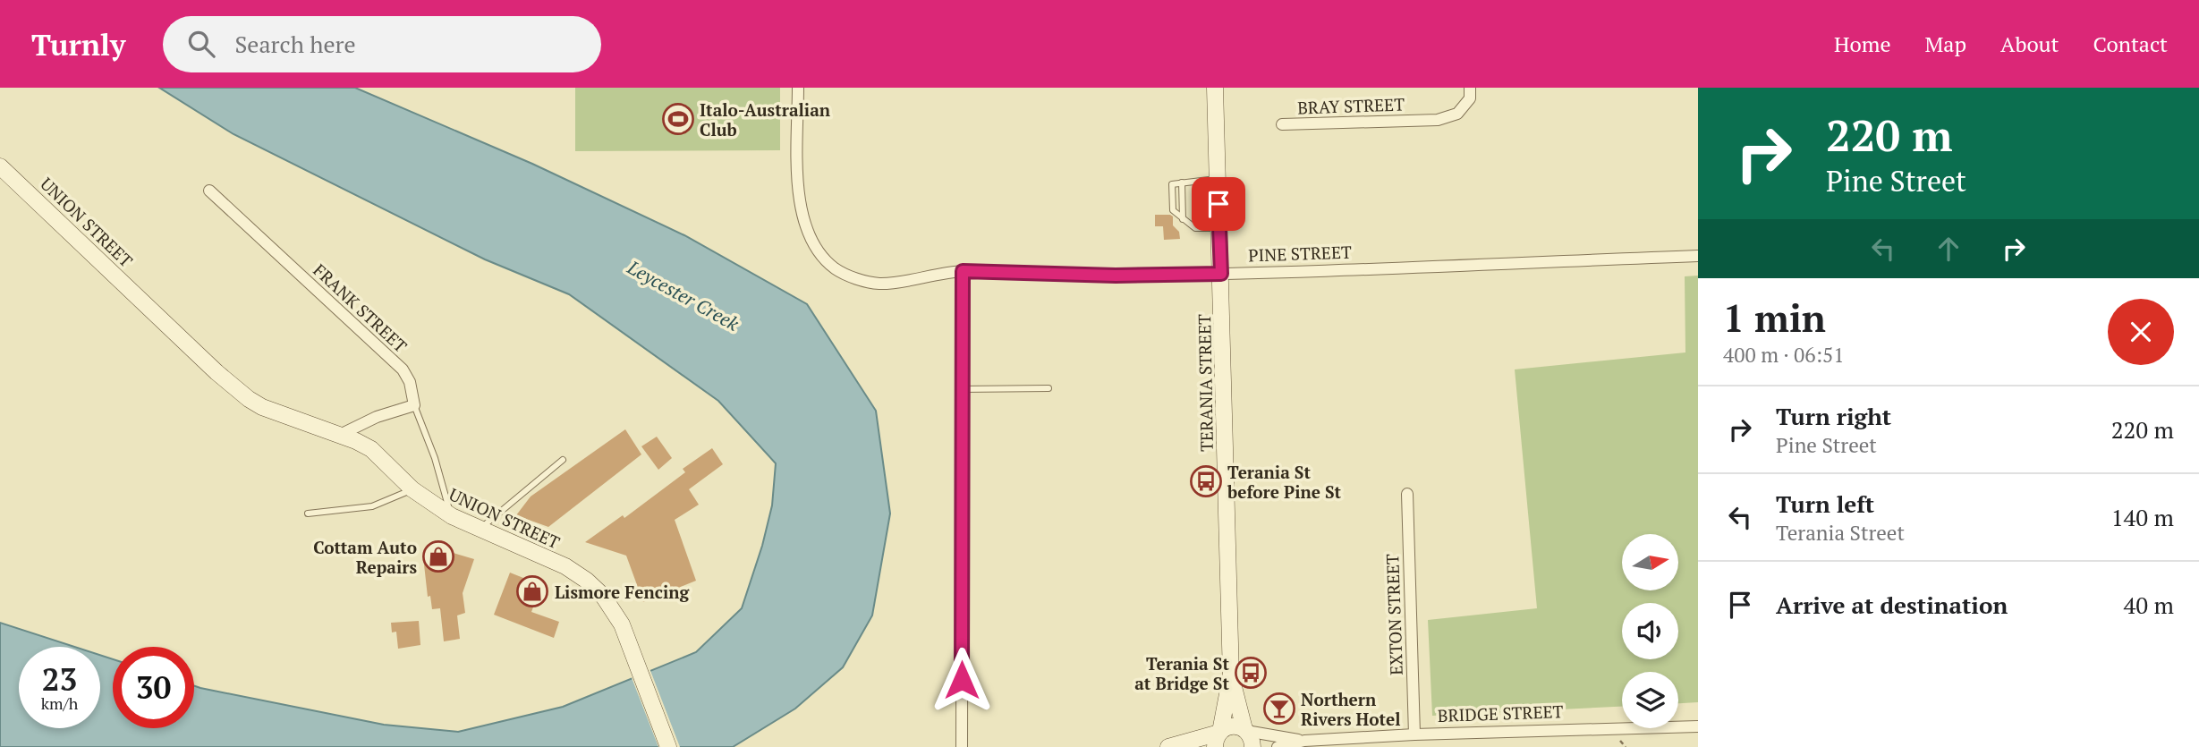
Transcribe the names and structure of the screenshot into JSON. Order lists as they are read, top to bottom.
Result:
{
  "streets": {
    "main road": ["UNION STREET", "TERANIA STREET"],
    "street": [
      "BRAY STREET",
      "PINE STREET",
      "FRANK STREET",
      "EXTON STREET",
      "BRIDGE STREET"
    ]
  },
  "crossings": [
    ["PINE STREET", "TERANIA STREET"],
    ["TERANIA STREET", "BRIDGE STREET"],
    ["EXTON STREET", "BRIDGE STREET"]
  ],
  "water": ["Leycester Creek"],
  "places": {
    "sports": ["Italo-Australian Club"],
    "bus stop": ["Terania St before Pine St", "Terania St at Bridge St"],
    "shop": ["Cottam Auto Repairs", "Lismore Fencing"],
    "bar": ["Northern Rivers Hotel"]
  },
  "north": "right",
  "page": {
    "header": "Turnly",
    "search": "Search here",
    "nav": [
      "Home",
      "Map",
      "About",
      "Contact"
    ],
    "turn": ["220 m", "Pine Street"],
    "heading": ["1 min", "400 m · 06:51"],
    "list": [
      {
        "name": "Turn right",
        "note": "Pine Street",
        "value": "220 m"
      },
      {
        "name": "Turn left",
        "note": "Terania Street",
        "value": "140 m"
      },
      {
        "name": "Arrive at destination",
        "value": "40 m"
      }
    ],
    "speed": "23 km/h",
    "limit": "30"
  }
}
